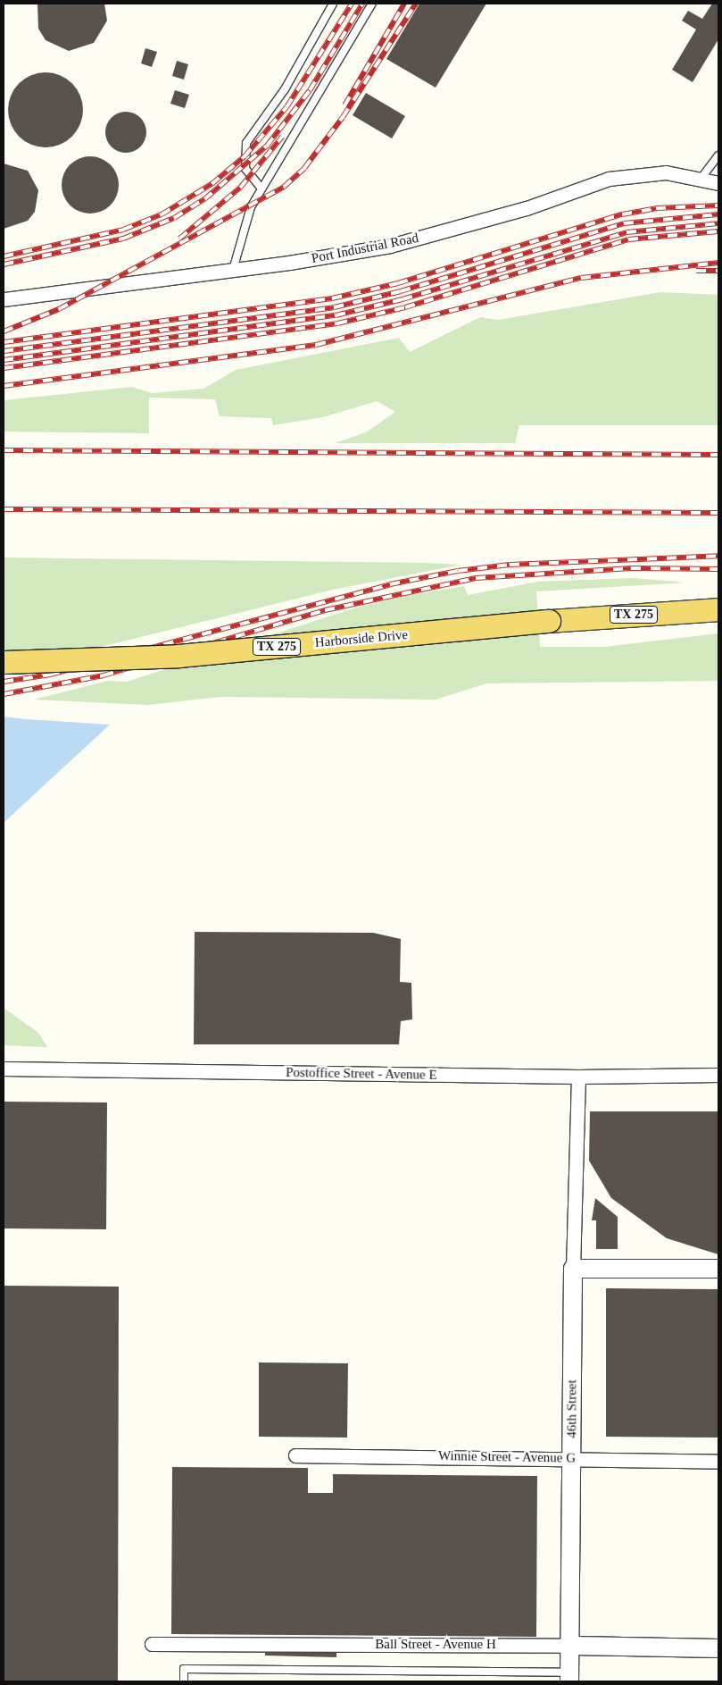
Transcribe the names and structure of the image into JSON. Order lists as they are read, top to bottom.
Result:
{
  "streets": {
    "main road": ["TX 275", "Harborside Drive"],
    "street": [
      "Port Industrial Road",
      "Postoffice Street - Avenue E",
      "46th Street",
      "Winnie Street - Avenue G",
      "Ball Street - Avenue H"
    ]
  },
  "crossings": [
    ["Postoffice Street - Avenue E", "46th Street"],
    ["46th Street", "Winnie Street - Avenue G"],
    ["46th Street", "Ball Street - Avenue H"]
  ]
}
